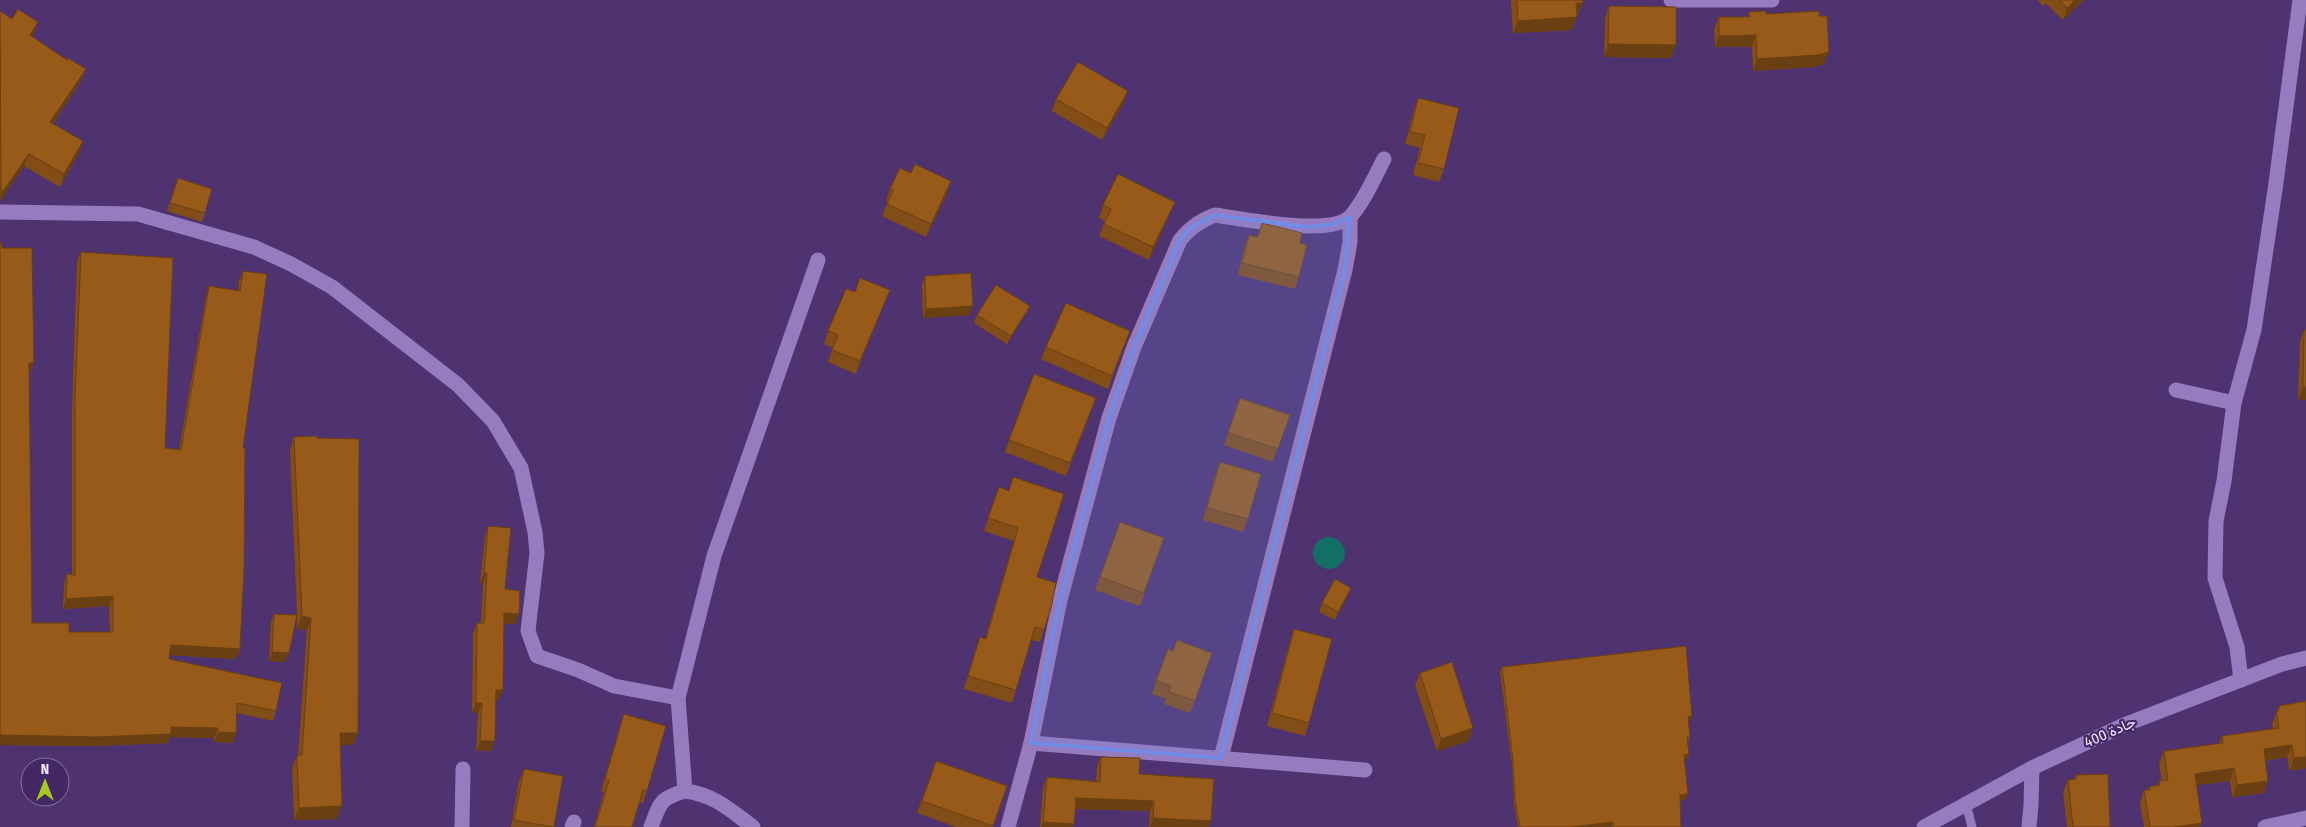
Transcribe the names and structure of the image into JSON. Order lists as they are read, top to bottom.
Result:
{
  "streets": {
    "street": ["جادة 400"]
  },
  "north": "top"
}
